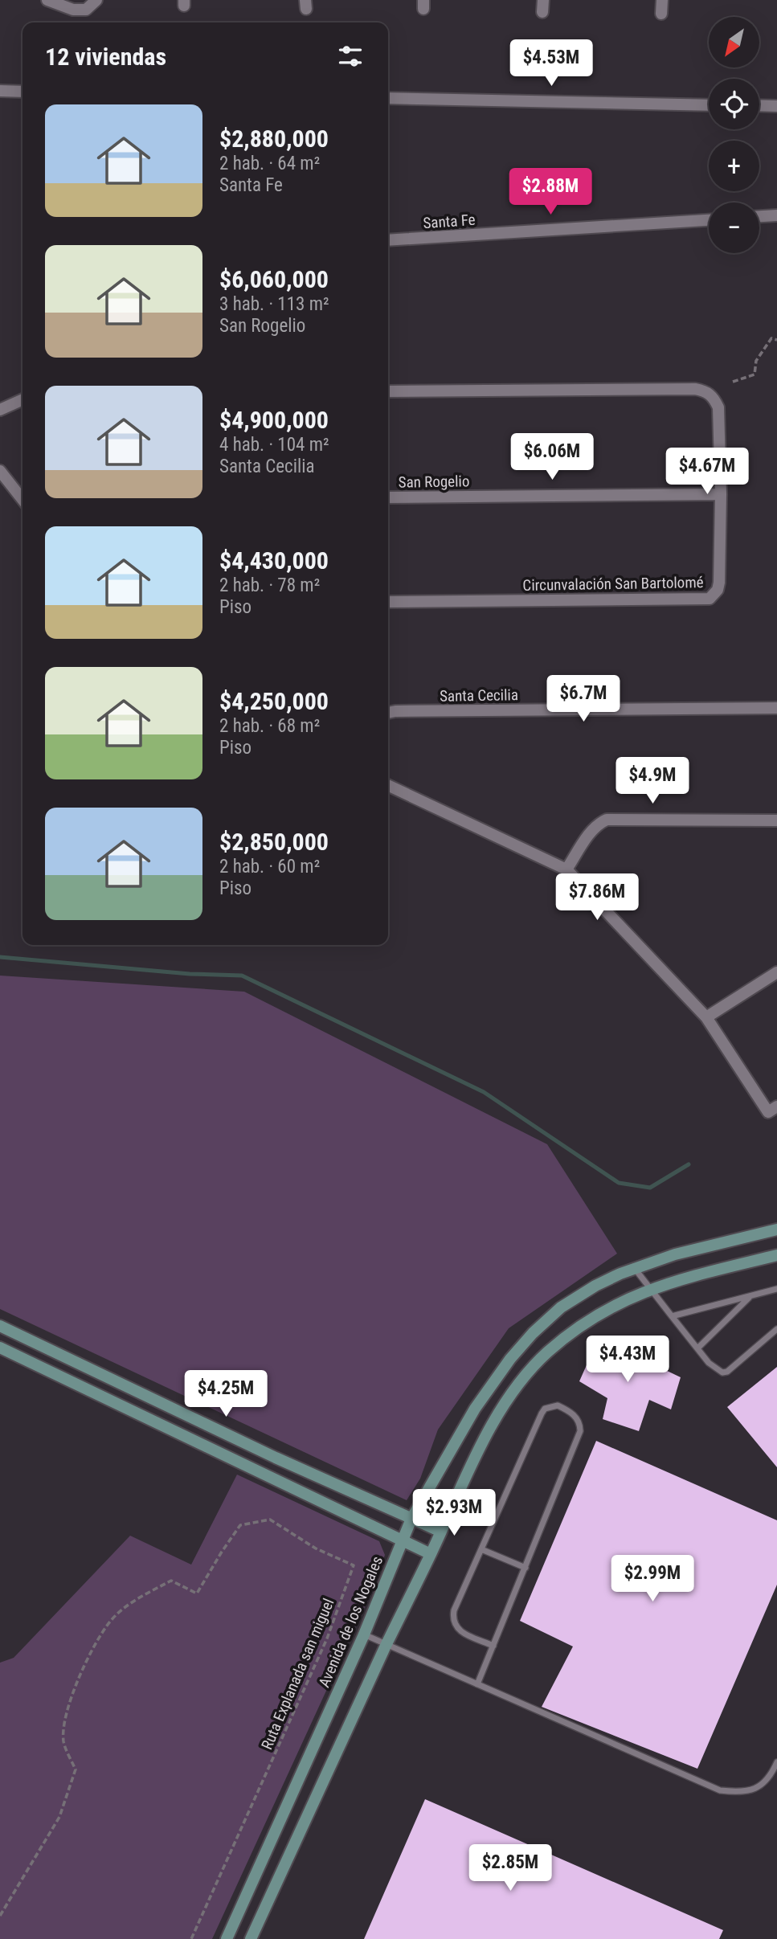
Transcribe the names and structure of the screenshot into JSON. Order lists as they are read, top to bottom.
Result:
{
  "streets": {
    "main road": ["Avenida de los Nogales"],
    "street": [
      "Santa Fe",
      "San Rogelio",
      "Circunvalación San Bartolomé",
      "Santa Cecilia"
    ],
    "path": ["Ruta Explanada san miguel"]
  },
  "crossings": [
    ["San Rogelio", "Circunvalación San Bartolomé"]
  ],
  "north": "bottom left",
  "page": {
    "map_buttons": ["+", "−"],
    "heading": "12 viviendas",
    "price": [
      "$4.53M",
      "$2.88M",
      "$6.06M",
      "$4.67M",
      "$6.7M",
      "$4.9M",
      "$7.86M",
      "$4.43M",
      "$4.25M",
      "$2.93M",
      "$2.99M",
      "$2.85M"
    ],
    "list": [
      {
        "name": "$2,880,000",
        "note": "2 hab. · 64 m² · Santa Fe"
      },
      {
        "name": "$6,060,000",
        "note": "3 hab. · 113 m² · San Rogelio"
      },
      {
        "name": "$4,900,000",
        "note": "4 hab. · 104 m² · Santa Cecilia"
      },
      {
        "name": "$4,430,000",
        "note": "2 hab. · 78 m² · Piso"
      },
      {
        "name": "$4,250,000",
        "note": "2 hab. · 68 m² · Piso"
      },
      {
        "name": "$2,850,000",
        "note": "2 hab. · 60 m² · Piso"
      }
    ]
  }
}
